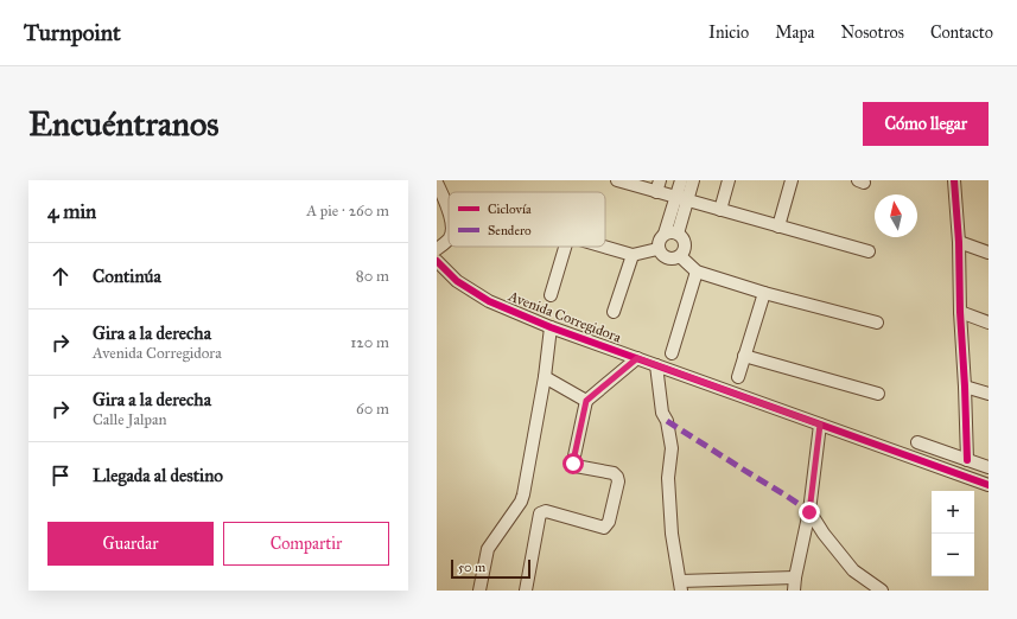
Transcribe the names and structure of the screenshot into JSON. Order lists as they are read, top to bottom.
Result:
{
  "streets": {
    "street": ["Avenida Corregidora"]
  },
  "legend": ["Ciclovía", "Sendero"],
  "scale_bar": "50 m",
  "north": "top",
  "page": {
    "header": "Turnpoint",
    "nav": [
      "Inicio",
      "Mapa",
      "Nosotros",
      "Contacto"
    ],
    "buttons": [
      "Cómo llegar",
      ["Guardar", "Compartir"]
    ],
    "title": "Encuéntranos",
    "heading": ["4 min", "A pie · 260 m"],
    "list": [
      ["Continúa", "80 m"],
      ["Gira a la derecha", "Avenida Corregidora", "120 m"],
      ["Gira a la derecha", "Calle Jalpan", "60 m"],
      "Llegada al destino"
    ],
    "map_buttons": ["+", "−"],
    "scale": "50 m"
  }
}
